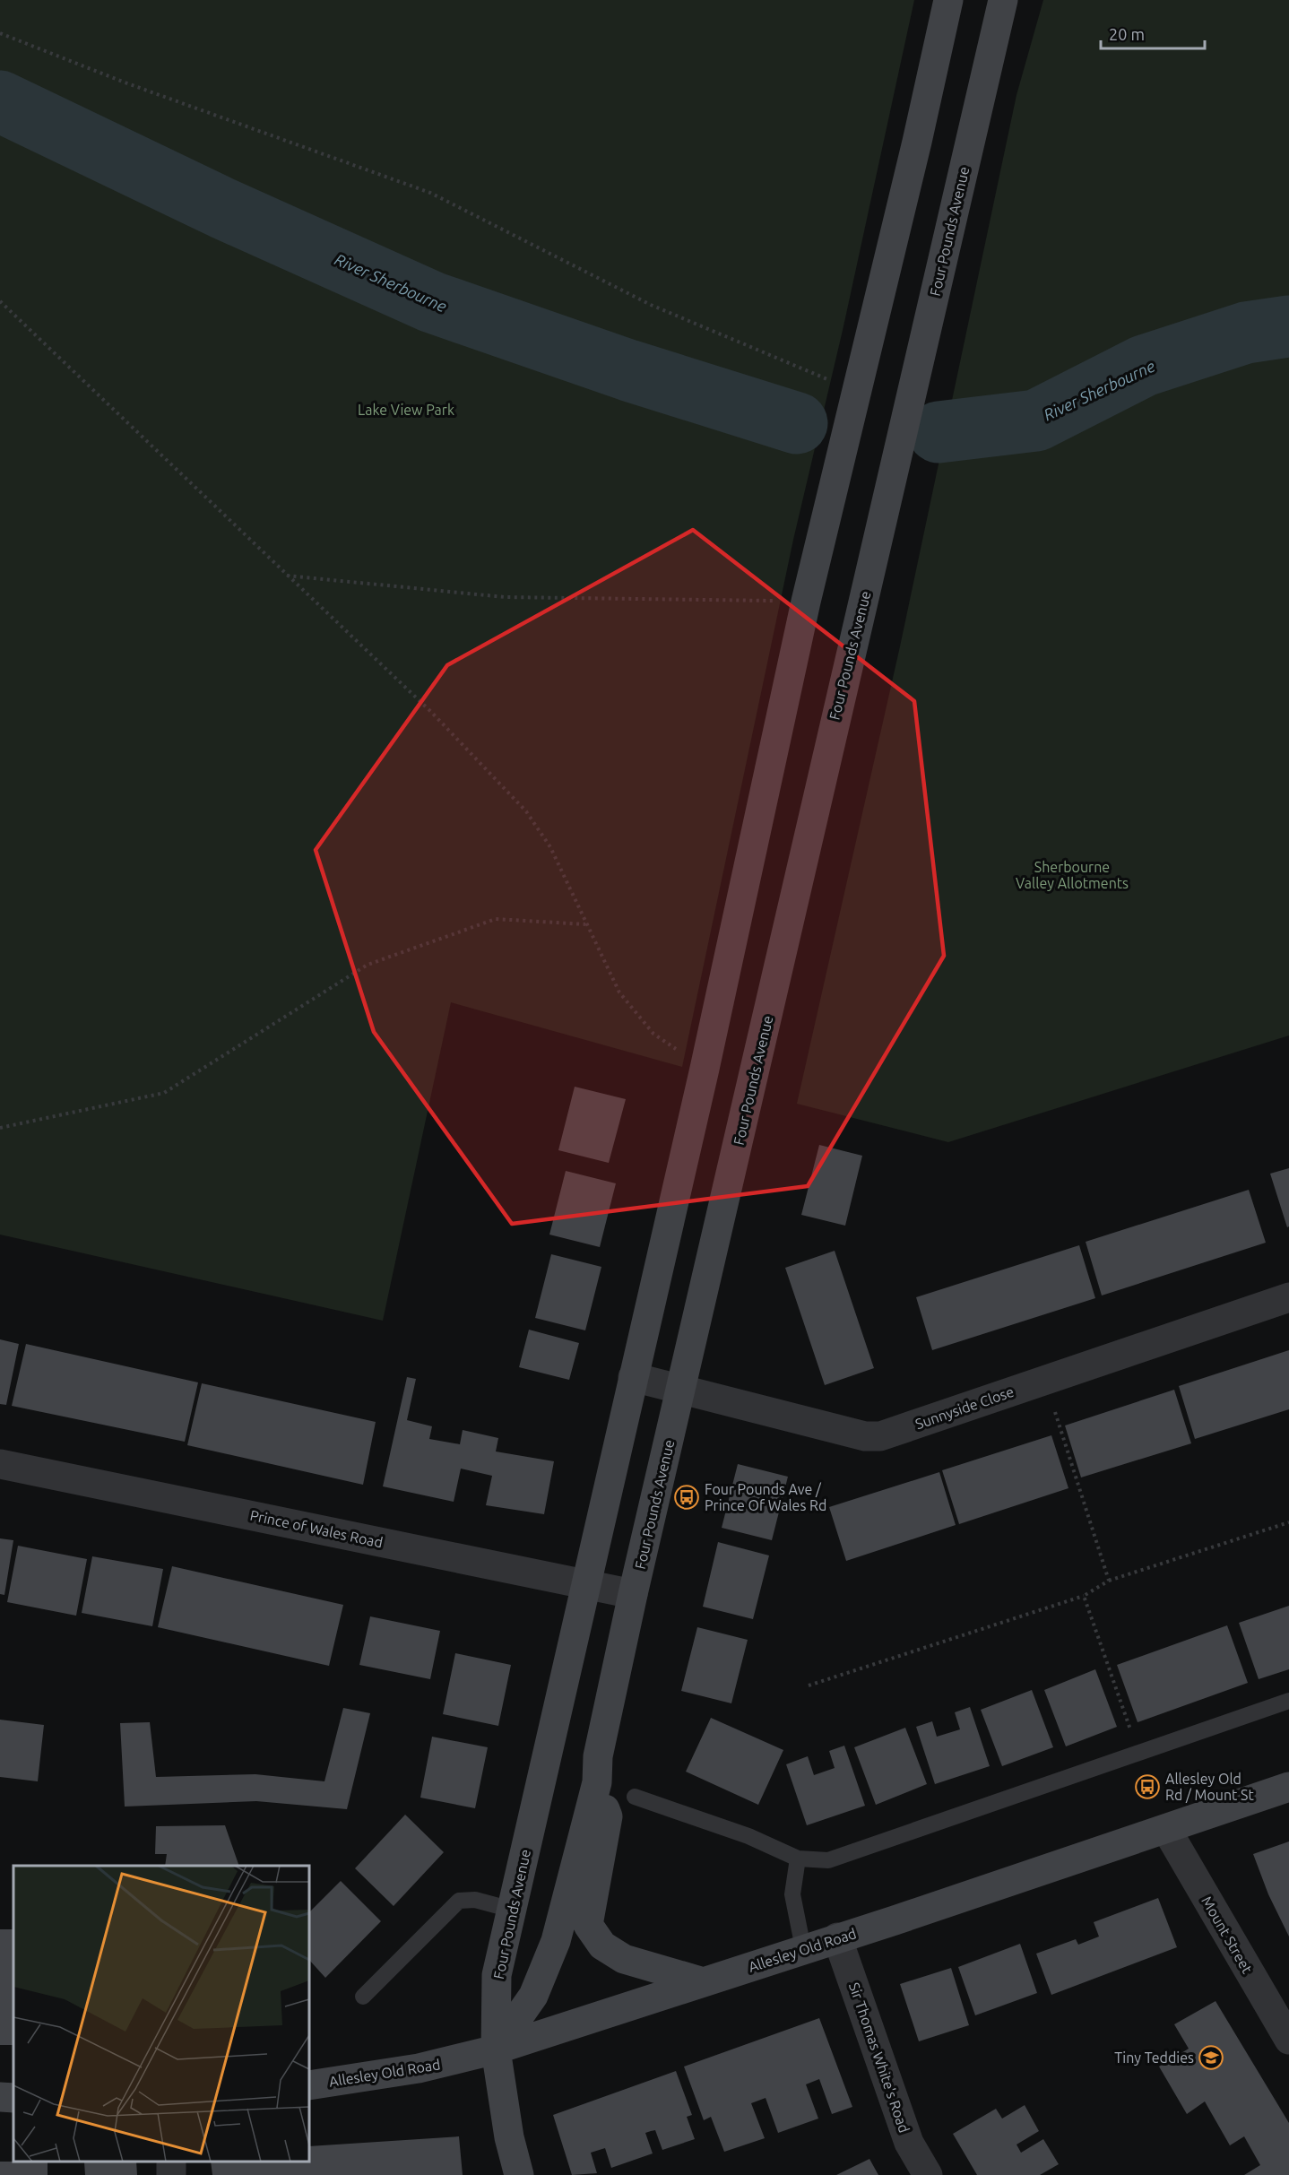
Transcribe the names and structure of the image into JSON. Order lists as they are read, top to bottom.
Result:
{
  "streets": {
    "main road": ["Four Pounds Avenue", "Allesley Old Road"],
    "street": [
      "Sunnyside Close",
      "Prince of Wales Road",
      "Mount Street",
      "Sir Thomas White's Road"
    ]
  },
  "crossings": [
    ["Four Pounds Avenue", "Sunnyside Close"],
    ["Four Pounds Avenue", "Prince of Wales Road"],
    ["Four Pounds Avenue", "Allesley Old Road"],
    ["Mount Street", "Allesley Old Road"],
    ["Allesley Old Road", "Sir Thomas White's Road"]
  ],
  "water": ["River Sherbourne"],
  "parks": ["Lake View Park", "Sherbourne Valley Allotments"],
  "places": {
    "bus stop": ["Four Pounds Ave / Prince Of Wales Rd", "Allesley Old Rd / Mount St"],
    "school or university": ["Tiny Teddies"]
  },
  "scale_bar": "20 m"
}
